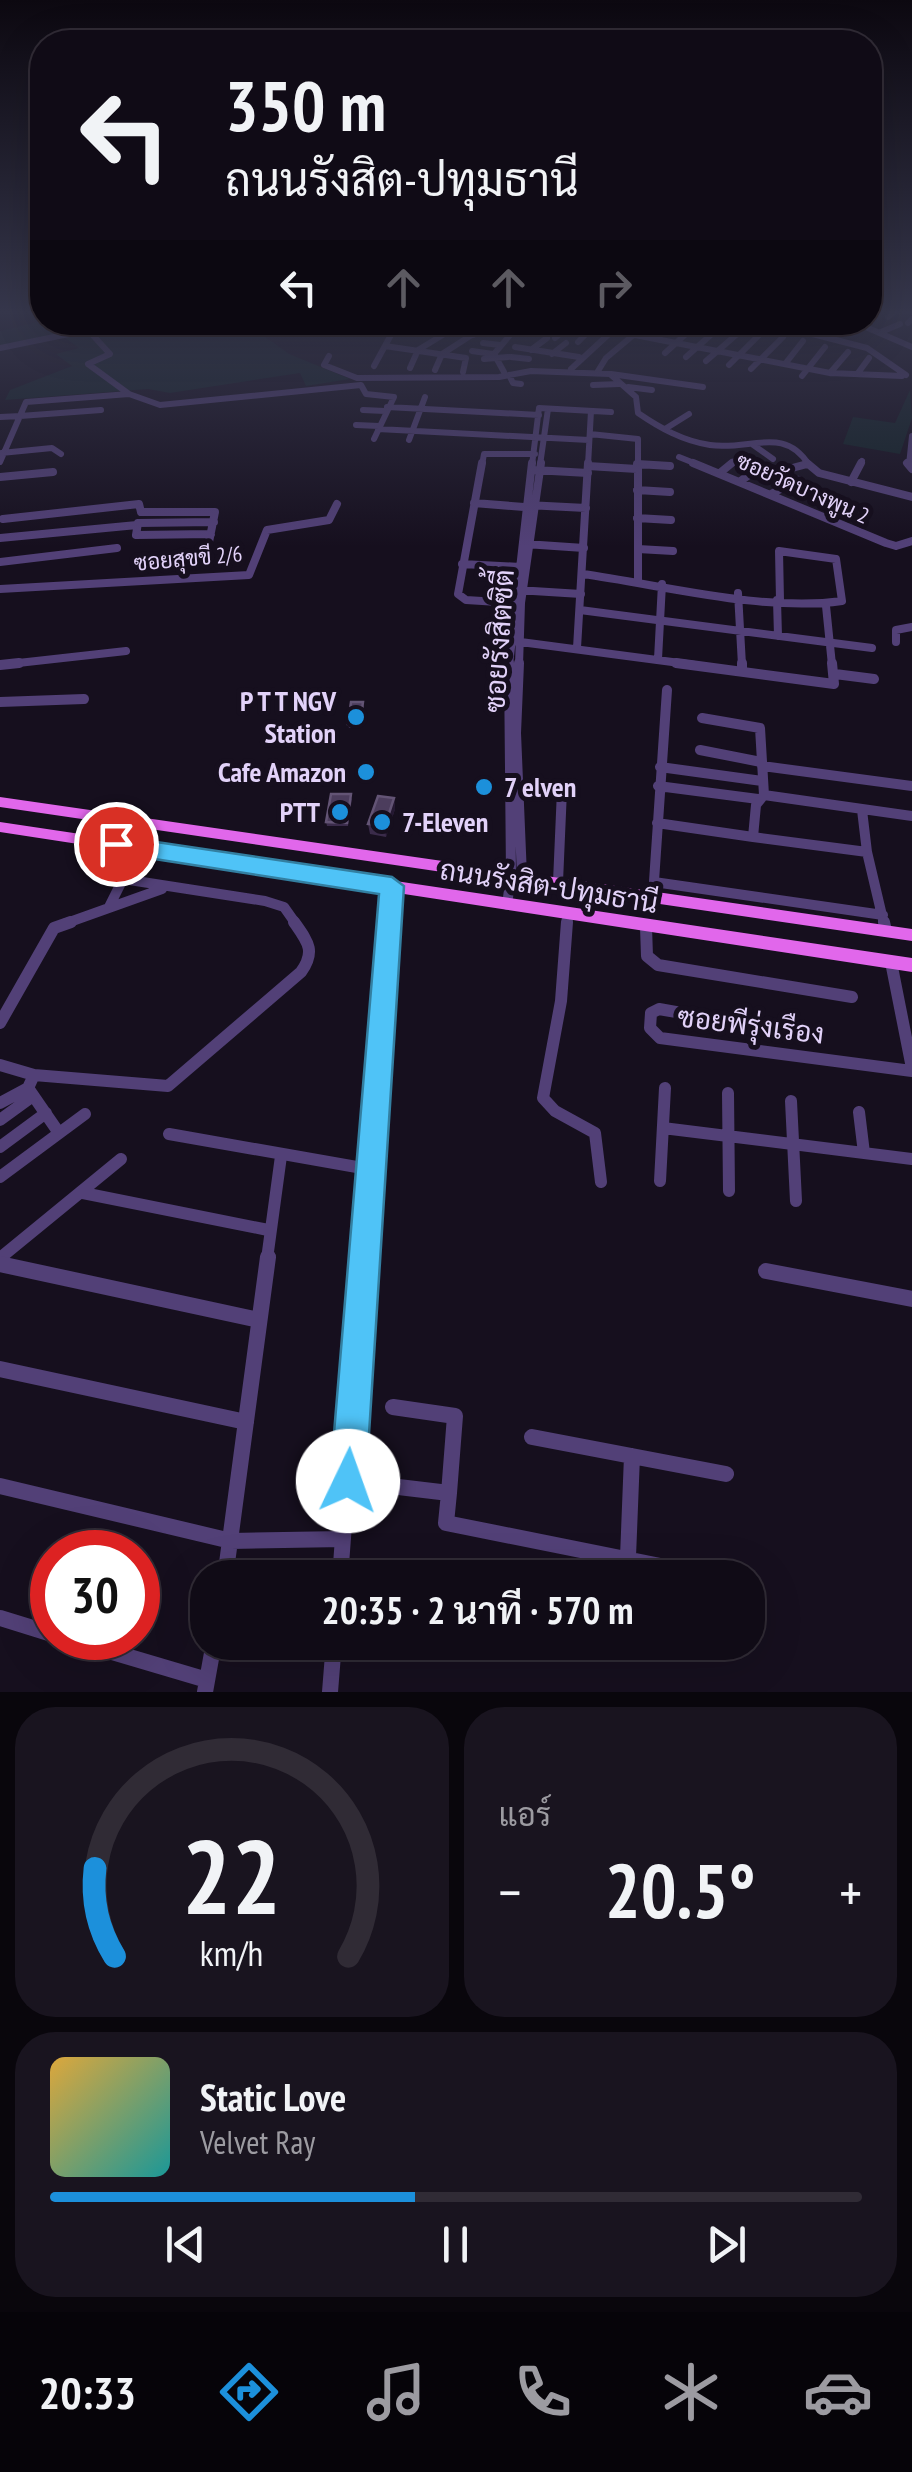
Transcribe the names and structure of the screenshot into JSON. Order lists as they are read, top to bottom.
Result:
{
  "streets": {
    "main road": ["ถนนรังสิต-ปทุมธานี"],
    "street": [
      "ซอยวัดบางพูน 2",
      "ซอยสุขขี 2/6",
      "ซอยรังสิตซิตี้",
      "ซอยพีรุ่งเรือง"
    ]
  },
  "crossings": [
    ["ซอยรังสิตซิตี้", "ถนนรังสิต-ปทุมธานี"]
  ],
  "places": [
    "P T T NGV Station",
    "Cafe Amazon",
    "7 elven",
    "PTT",
    "7-Eleven"
  ],
  "page": {
    "turn": ["350 m", "ถนนรังสิต-ปทุมธานี"],
    "limit": "30",
    "trip": "20:35 · 2 นาที · 570 m",
    "tile": "แอร์",
    "heat": ["−", "20.5°", "+"],
    "song": ["Static Love", "Velvet Ray"],
    "tabs": "20:33",
    "gauge": ["22", "km/h"]
  }
}
